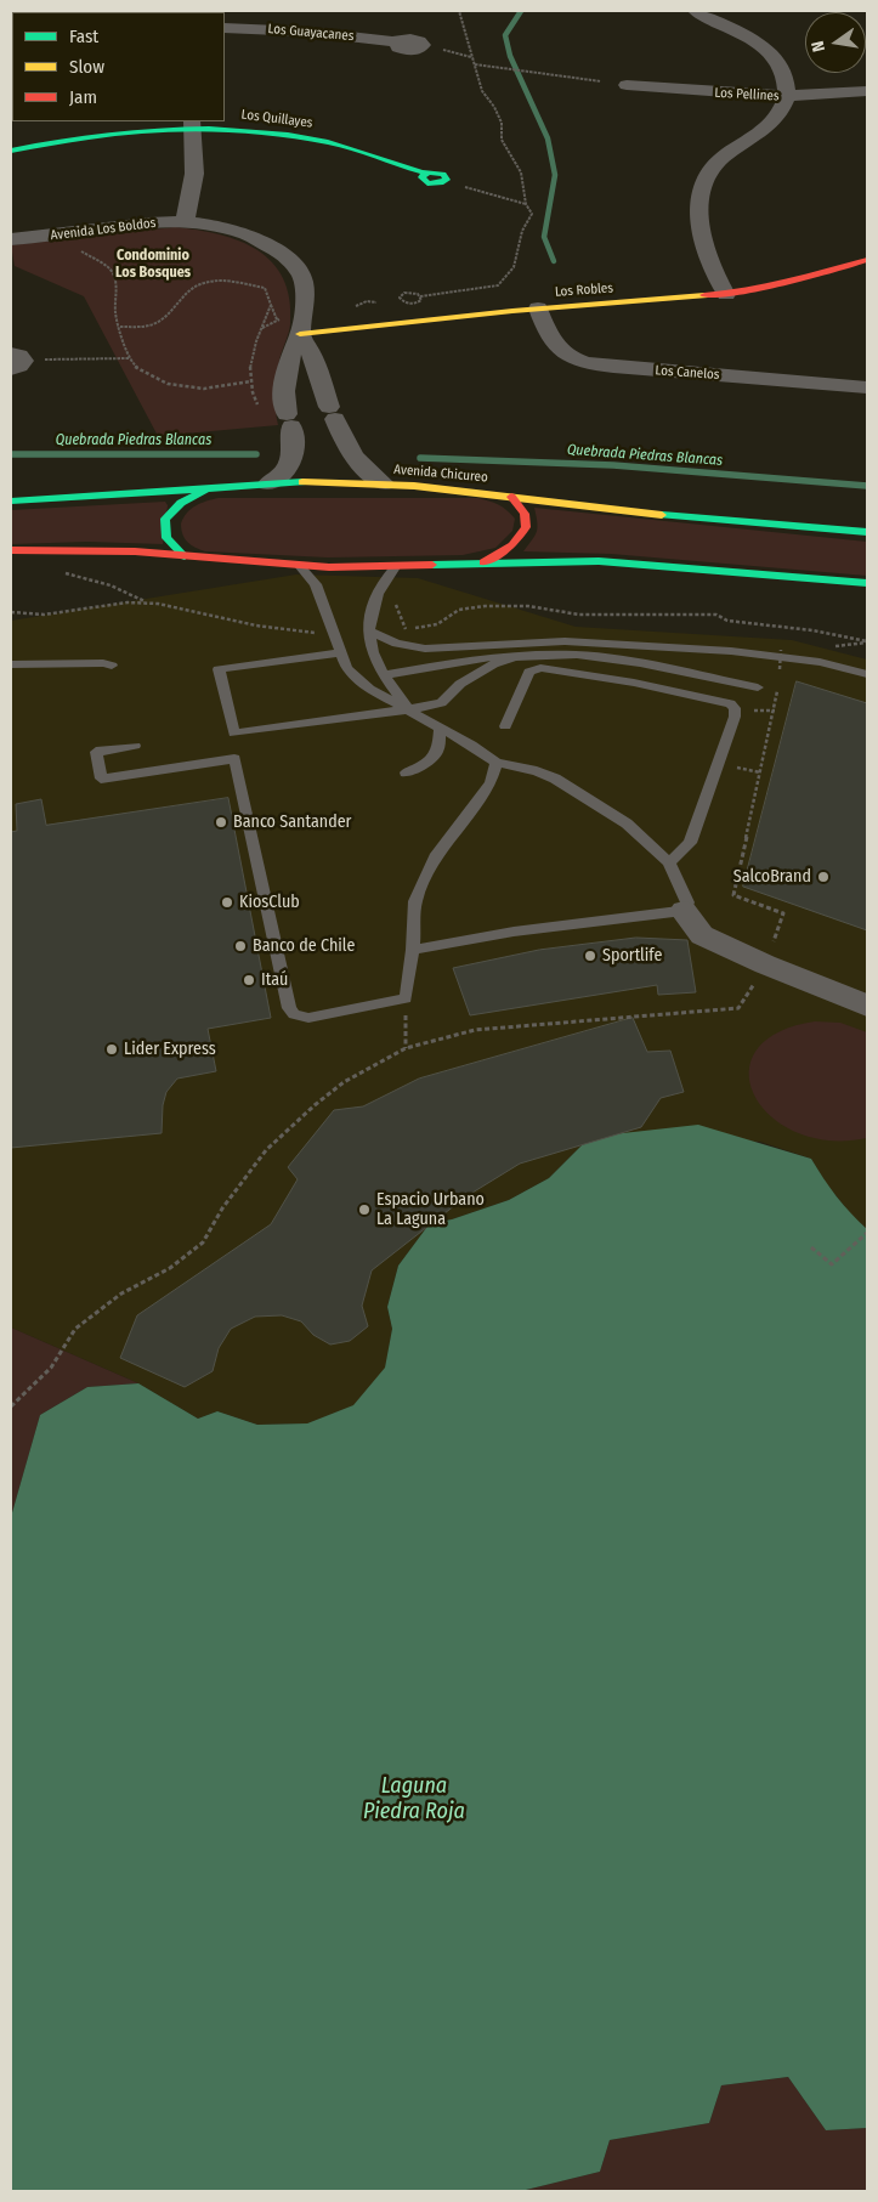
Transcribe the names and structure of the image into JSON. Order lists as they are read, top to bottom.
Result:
{
  "streets": {
    "main road": ["Los Quillayes", "Los Robles", "Avenida Chicureo"],
    "street": [
      "Los Guayacanes",
      "Los Pellines",
      "Avenida Los Boldos",
      "Los Canelos"
    ]
  },
  "crossings": [
    ["Avenida Los Boldos", "Los Robles"],
    ["Avenida Los Boldos", "Avenida Chicureo"],
    ["Los Robles", "Los Canelos"]
  ],
  "districts": ["Condominio Los Bosques"],
  "water": ["Quebrada Piedras Blancas", "Laguna Piedra Roja"],
  "places": [
    "Banco Santander",
    "SalcoBrand",
    "KiosClub",
    "Banco de Chile",
    "Sportlife",
    "Itaú",
    "Lider Express",
    "Espacio Urbano La Laguna"
  ],
  "legend": ["Fast", "Slow", "Jam"],
  "north": "left"
}
